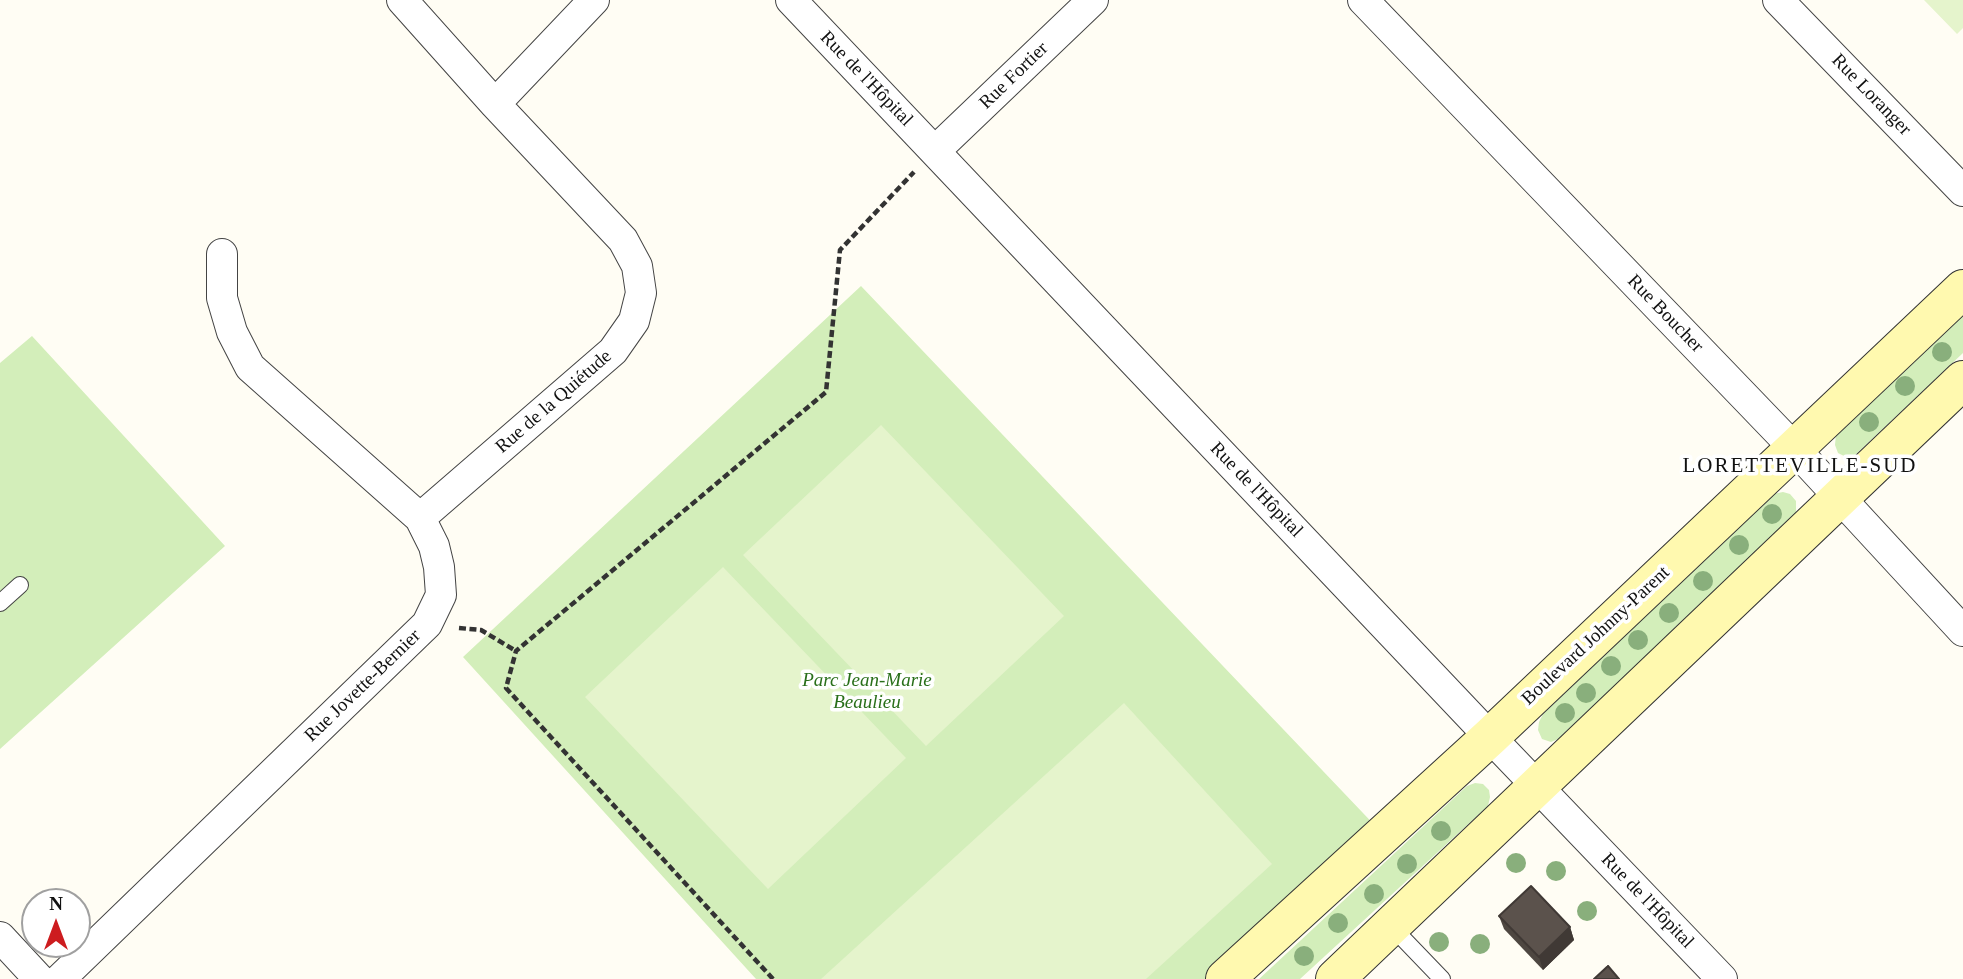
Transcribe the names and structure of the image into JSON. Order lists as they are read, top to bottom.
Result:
{
  "streets": {
    "street": [
      "Rue Fortier",
      "Rue de l'Hôpital",
      "Rue Loranger",
      "Rue Boucher",
      "Rue de la Quiétude",
      "Boulevard Johnny-Parent",
      "Rue Jovette-Bernier"
    ]
  },
  "crossings": [
    ["Rue Fortier", "Rue de l'Hôpital"],
    ["Rue de l'Hôpital", "Boulevard Johnny-Parent"],
    ["Rue Boucher", "Boulevard Johnny-Parent"],
    ["Rue de la Quiétude", "Rue Jovette-Bernier"]
  ],
  "districts": ["LORETTEVILLE-SUD"],
  "parks": ["Parc Jean-Marie Beaulieu"],
  "north": "top"
}
